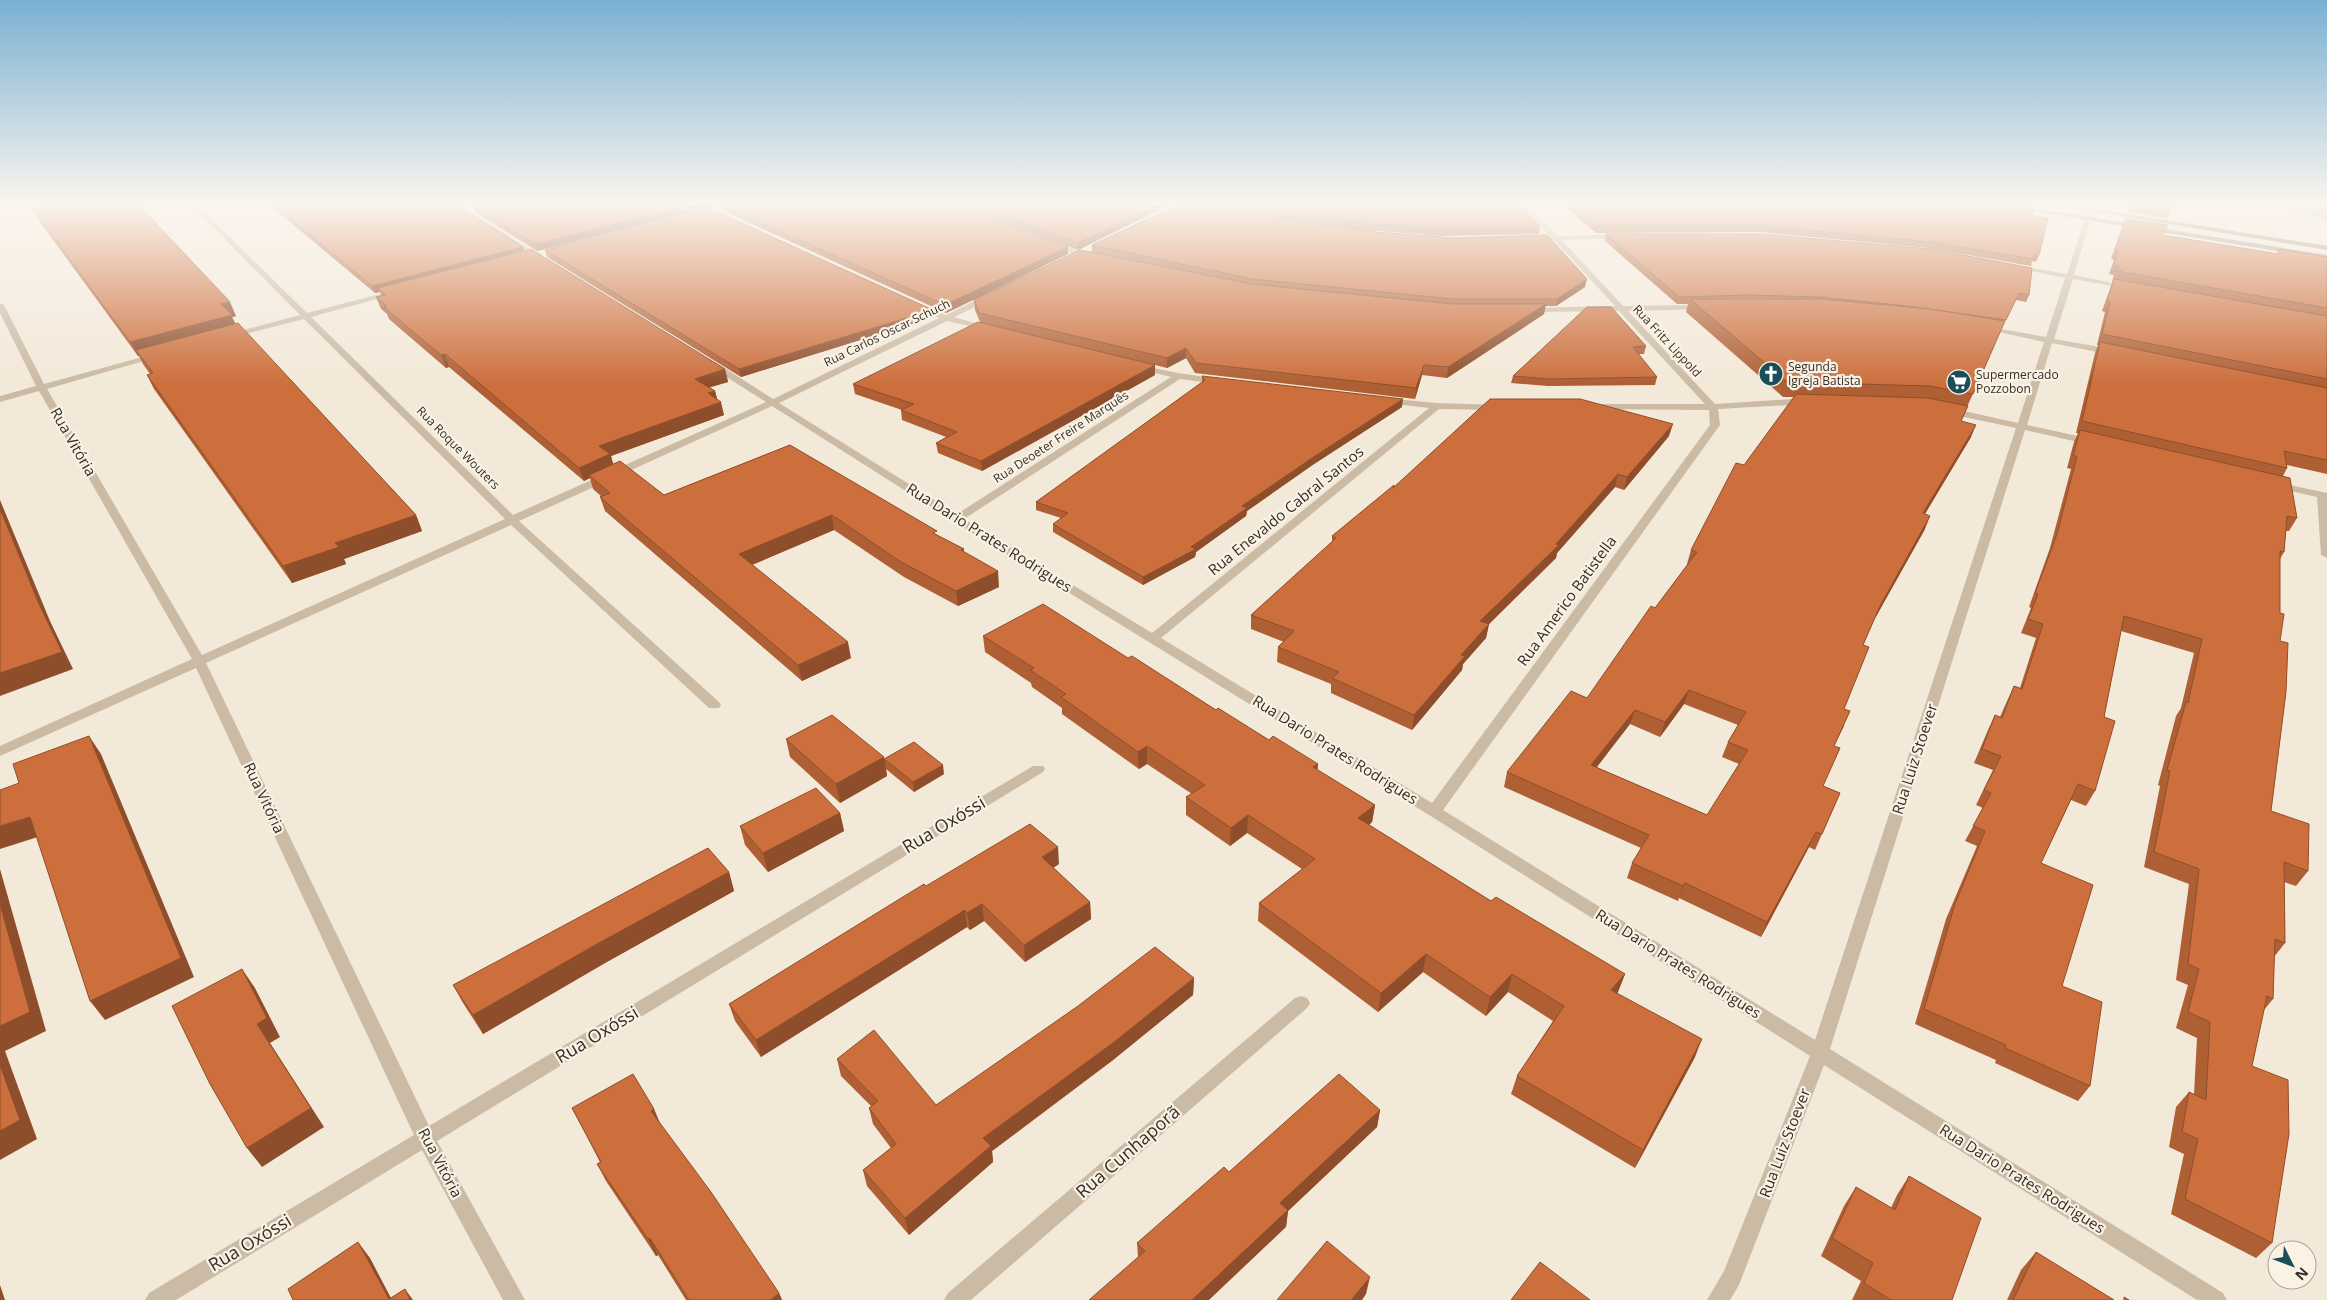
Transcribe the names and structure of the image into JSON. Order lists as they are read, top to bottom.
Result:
{
  "streets": {
    "street": [
      "Rua Carlos Oscar Schuch",
      "Rua Fritz Lippold",
      "Rua Deoeter Freire Marquês",
      "Rua Vitória",
      "Rua Roque Wouters",
      "Rua Enevaldo Cabral Santos",
      "Rua Dario Prates Rodrigues",
      "Rua Americo Batistella",
      "Rua Luiz Stoever",
      "Rua Oxóssi",
      "Rua Cunhaporã"
    ]
  },
  "crossings": [
    ["Rua Carlos Oscar Schuch", "Rua Vitória"],
    ["Rua Carlos Oscar Schuch", "Rua Roque Wouters"],
    ["Rua Carlos Oscar Schuch", "Rua Dario Prates Rodrigues"],
    ["Rua Fritz Lippold", "Rua Americo Batistella"],
    ["Rua Deoeter Freire Marquês", "Rua Dario Prates Rodrigues"],
    ["Rua Vitória", "Rua Oxóssi"],
    ["Rua Enevaldo Cabral Santos", "Rua Dario Prates Rodrigues"],
    ["Rua Dario Prates Rodrigues", "Rua Americo Batistella"],
    ["Rua Dario Prates Rodrigues", "Rua Luiz Stoever"]
  ],
  "places": {
    "church": ["Segunda Igreja Batista"],
    "supermarket": ["Supermercado Pozzobon"]
  },
  "north": "bottom right"
}
